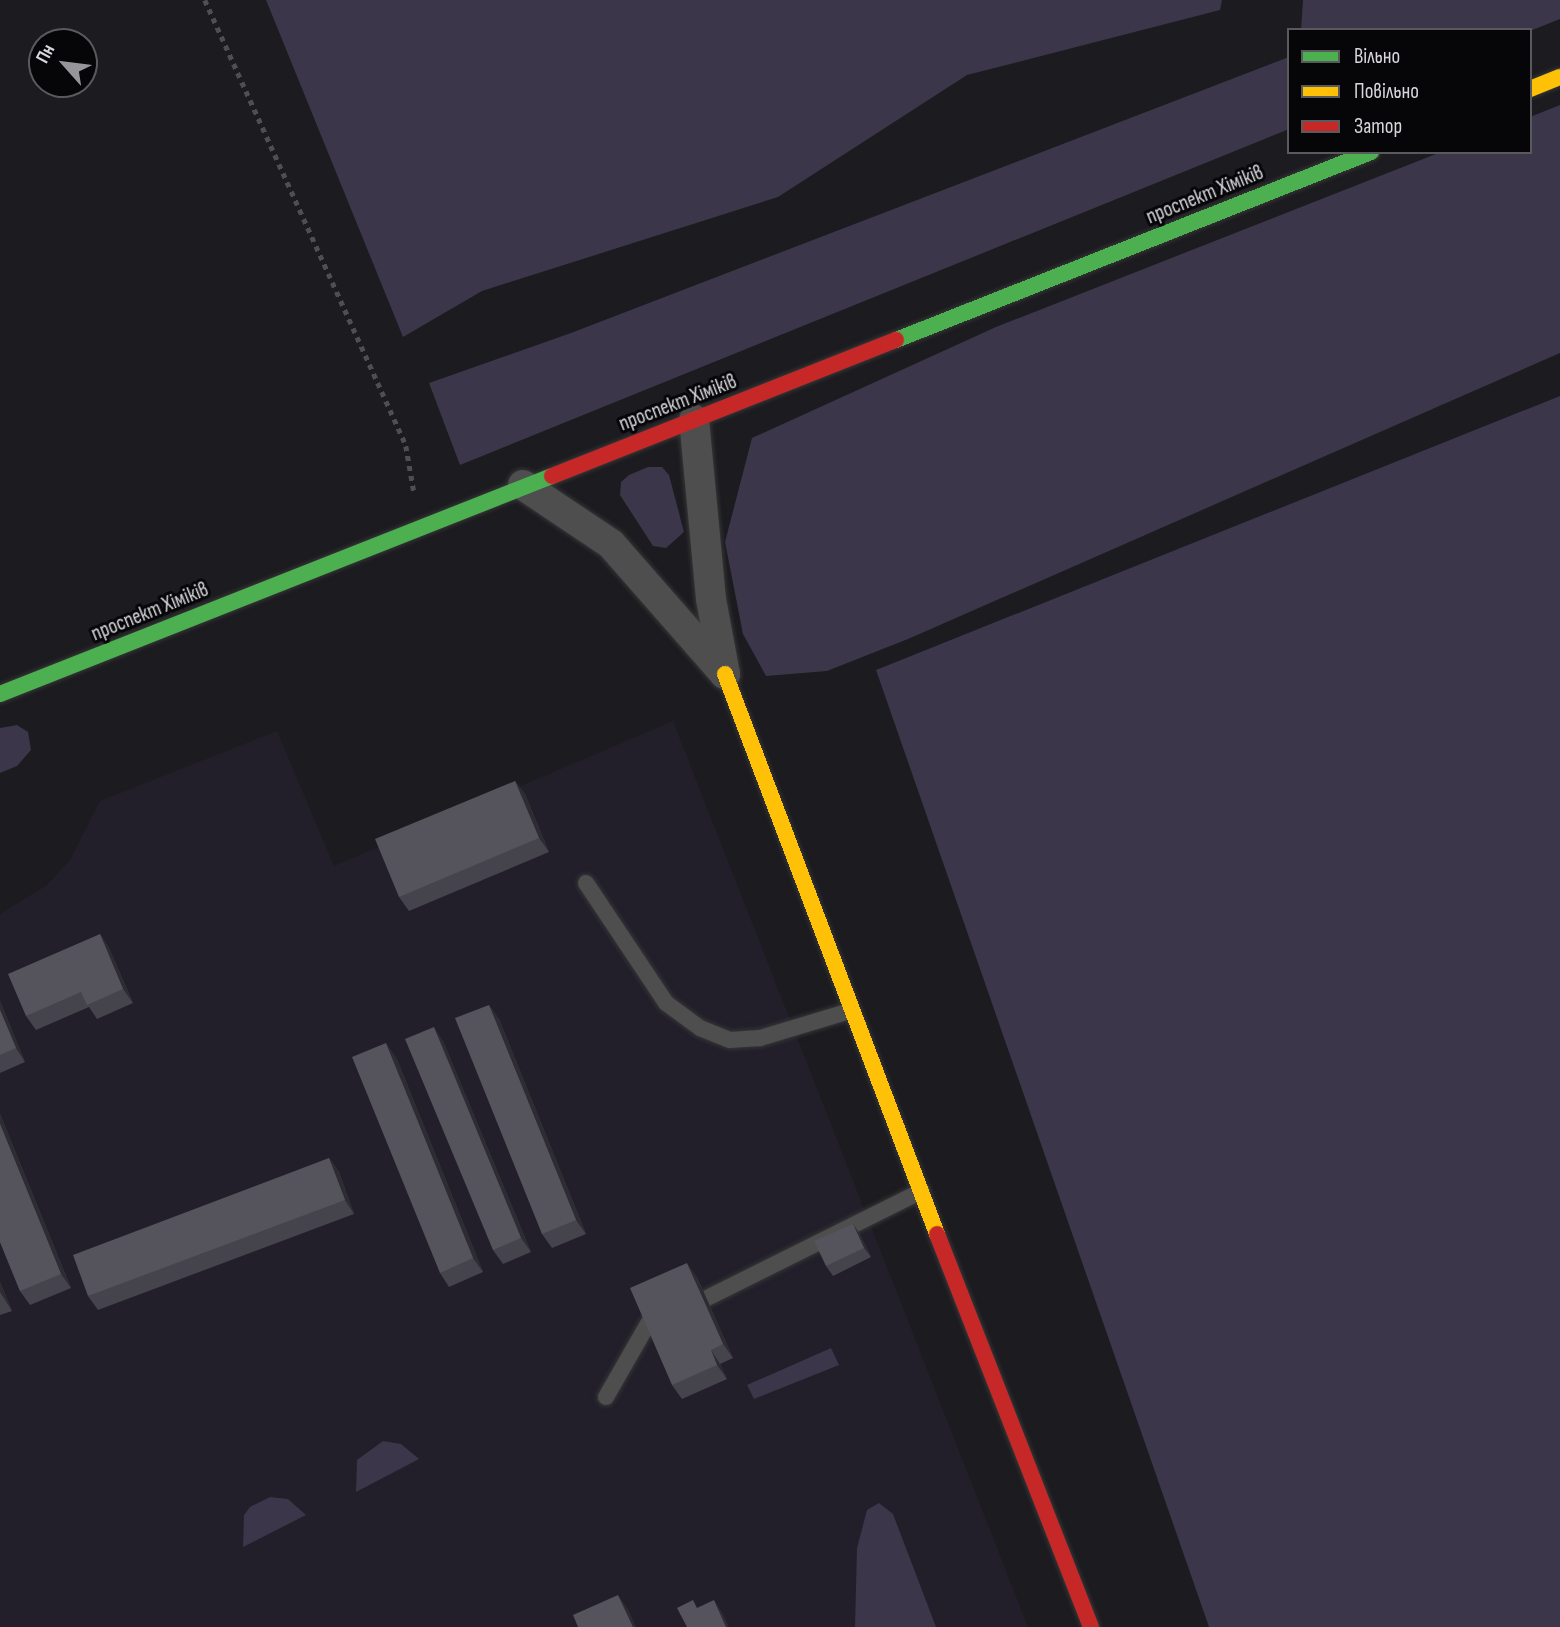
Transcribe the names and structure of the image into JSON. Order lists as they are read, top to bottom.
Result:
{
  "streets": {
    "main road": ["проспект Хіміків"]
  },
  "legend": ["Вільно", "Повільно", "Затор"],
  "north": "top left"
}
